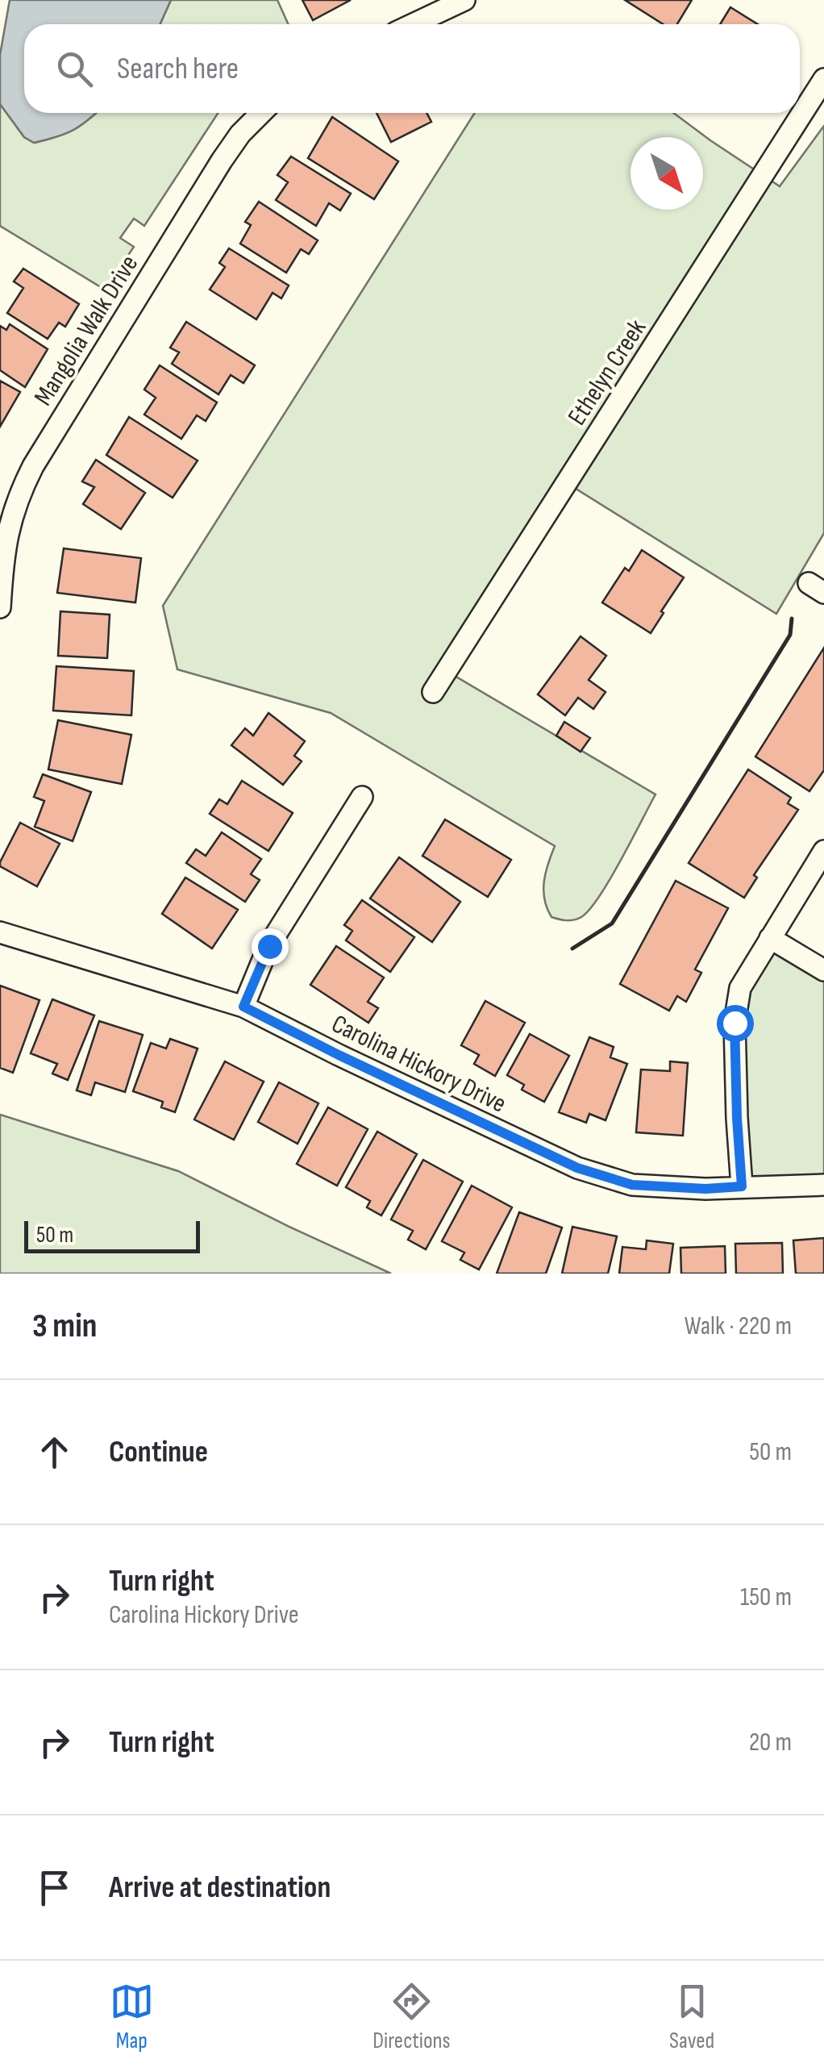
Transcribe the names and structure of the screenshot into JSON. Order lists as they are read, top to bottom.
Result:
{
  "streets": {
    "street": ["Mangolia Walk Drive", "Ethelyn Creek", "Carolina Hickory Drive"]
  },
  "scale_bar": "50 m",
  "north": "bottom right",
  "page": {
    "search": "Search here",
    "scale": "50 m",
    "heading": ["3 min", "Walk · 220 m"],
    "list": [
      ["Continue", "50 m"],
      ["Turn right", "Carolina Hickory Drive", "150 m"],
      ["Turn right", "20 m"],
      "Arrive at destination"
    ],
    "nav": ["Map", "Directions", "Saved"]
  }
}
